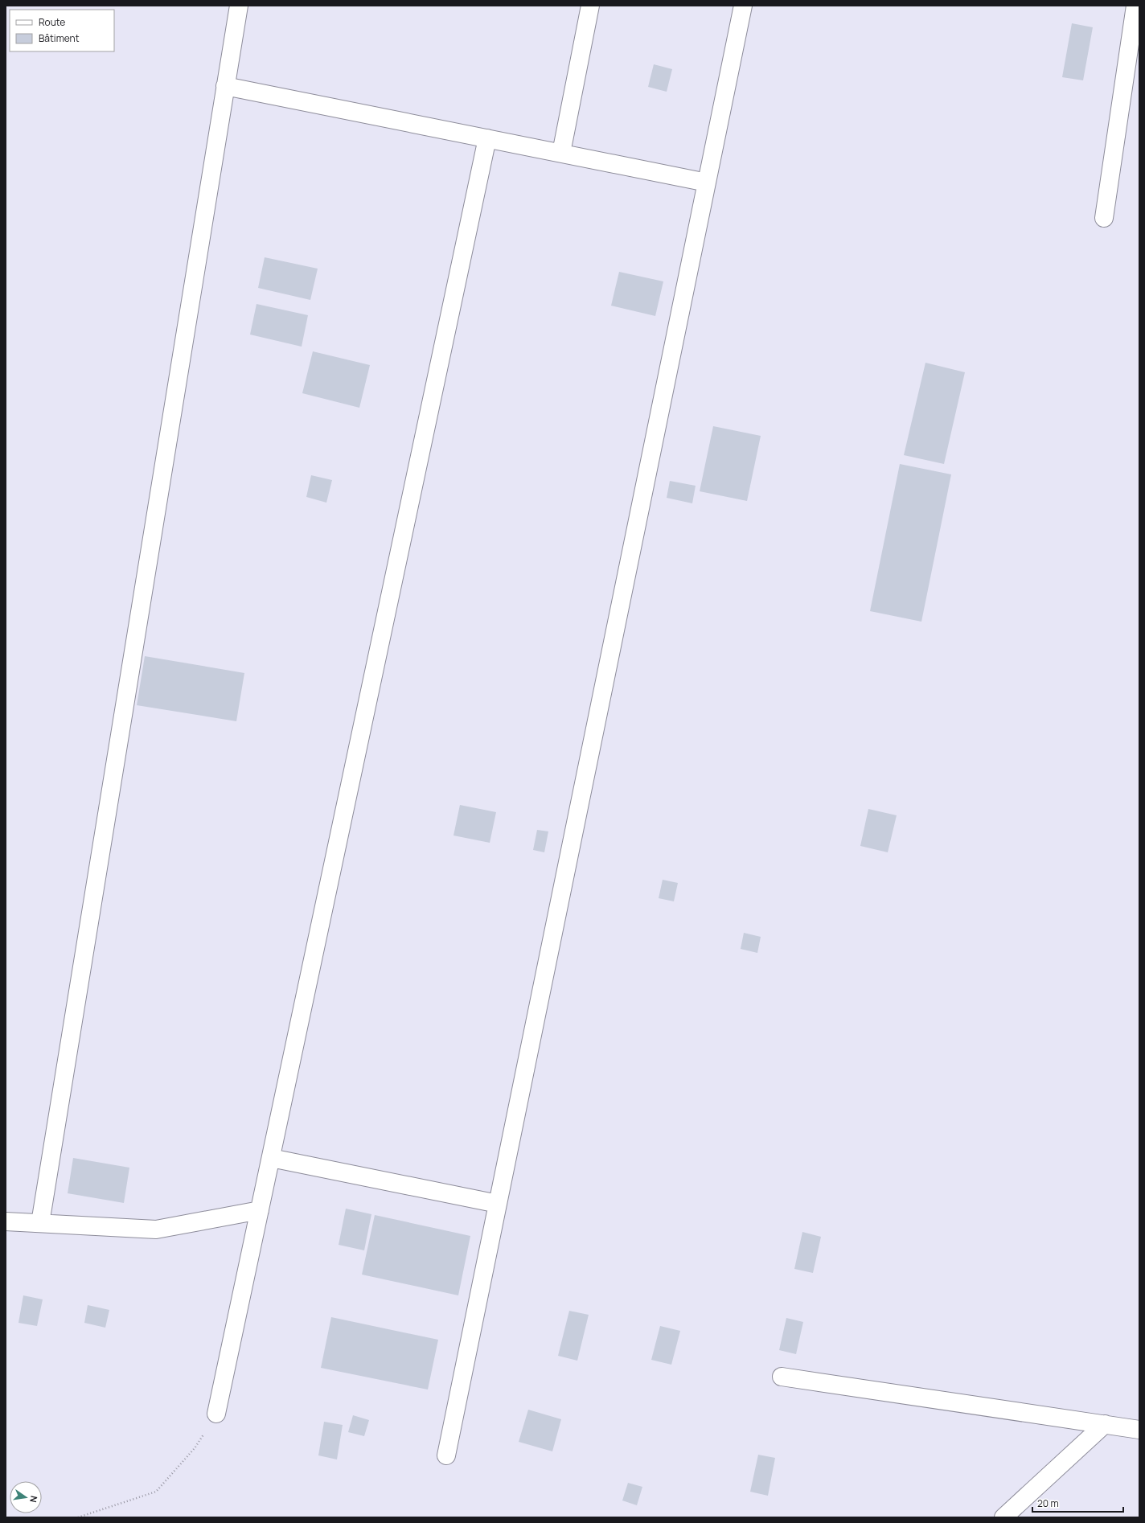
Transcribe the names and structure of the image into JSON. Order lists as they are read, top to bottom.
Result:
{
  "legend": ["Route", "Bâtiment"],
  "scale_bar": "20 m",
  "north": "right"
}
